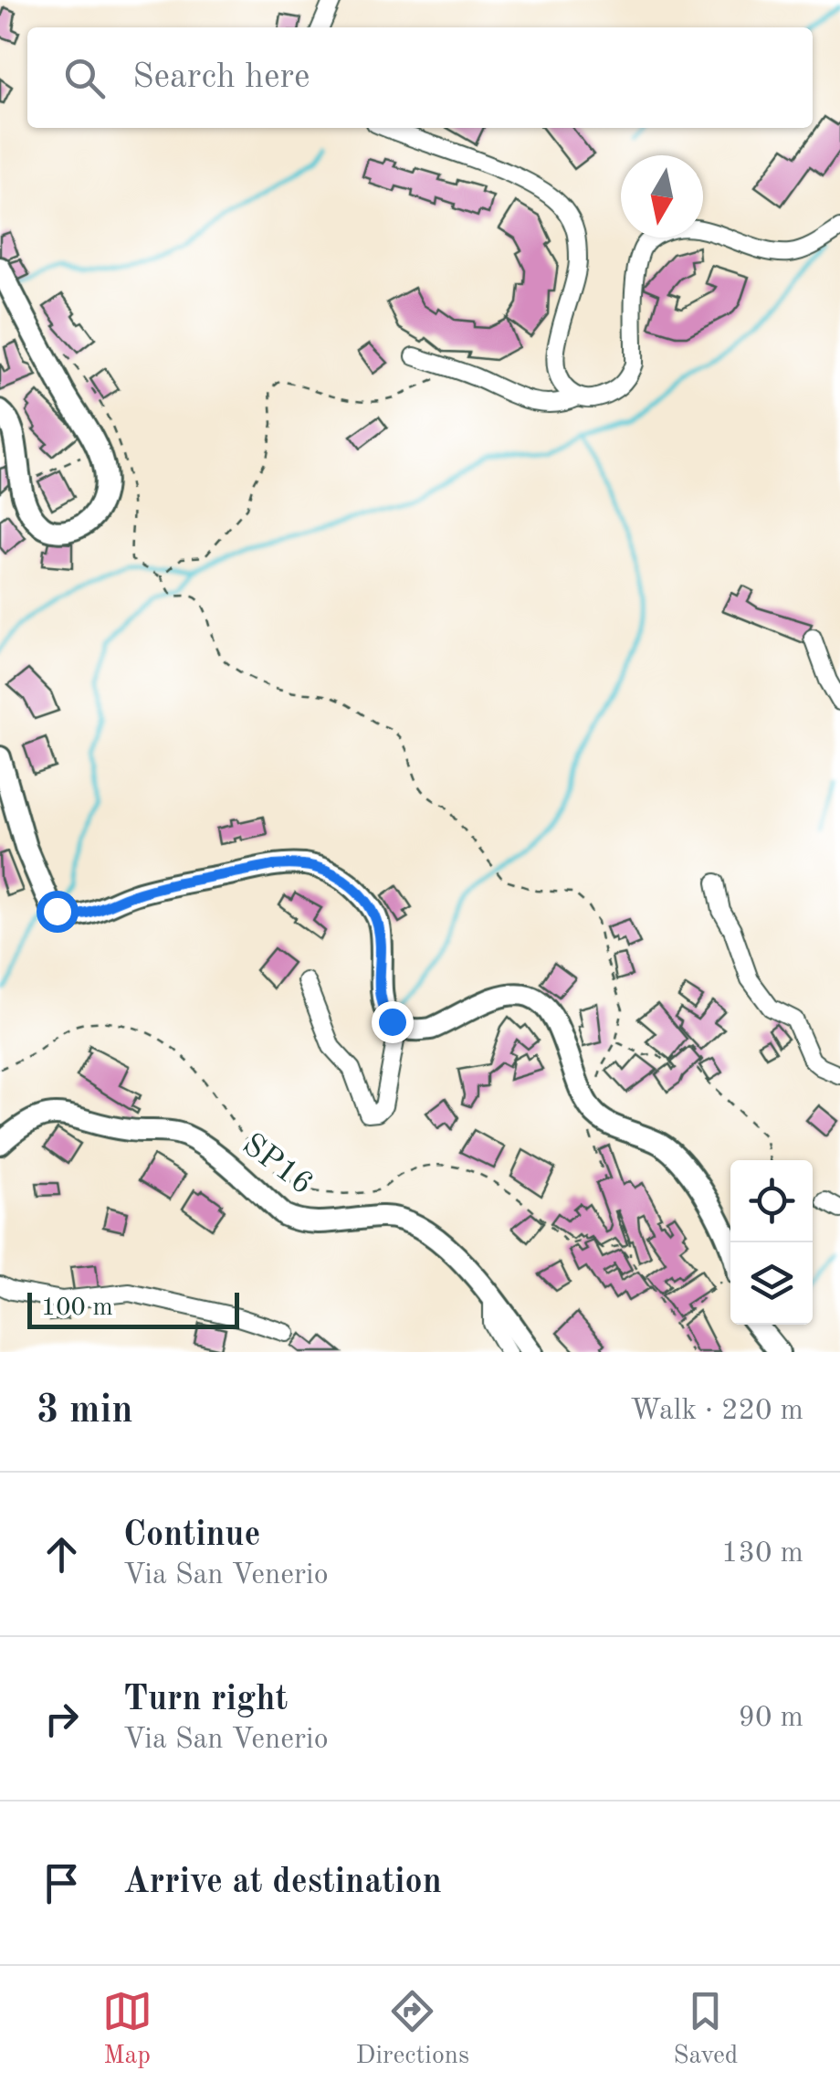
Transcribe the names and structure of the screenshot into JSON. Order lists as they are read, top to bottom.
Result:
{
  "streets": {
    "street": ["SP16"]
  },
  "scale_bar": "100 m",
  "north": "bottom",
  "page": {
    "search": "Search here",
    "scale": "100 m",
    "heading": ["3 min", "Walk · 220 m"],
    "list": [
      ["Continue", "Via San Venerio", "130 m"],
      ["Turn right", "Via San Venerio", "90 m"],
      "Arrive at destination"
    ],
    "nav": ["Map", "Directions", "Saved"]
  }
}
